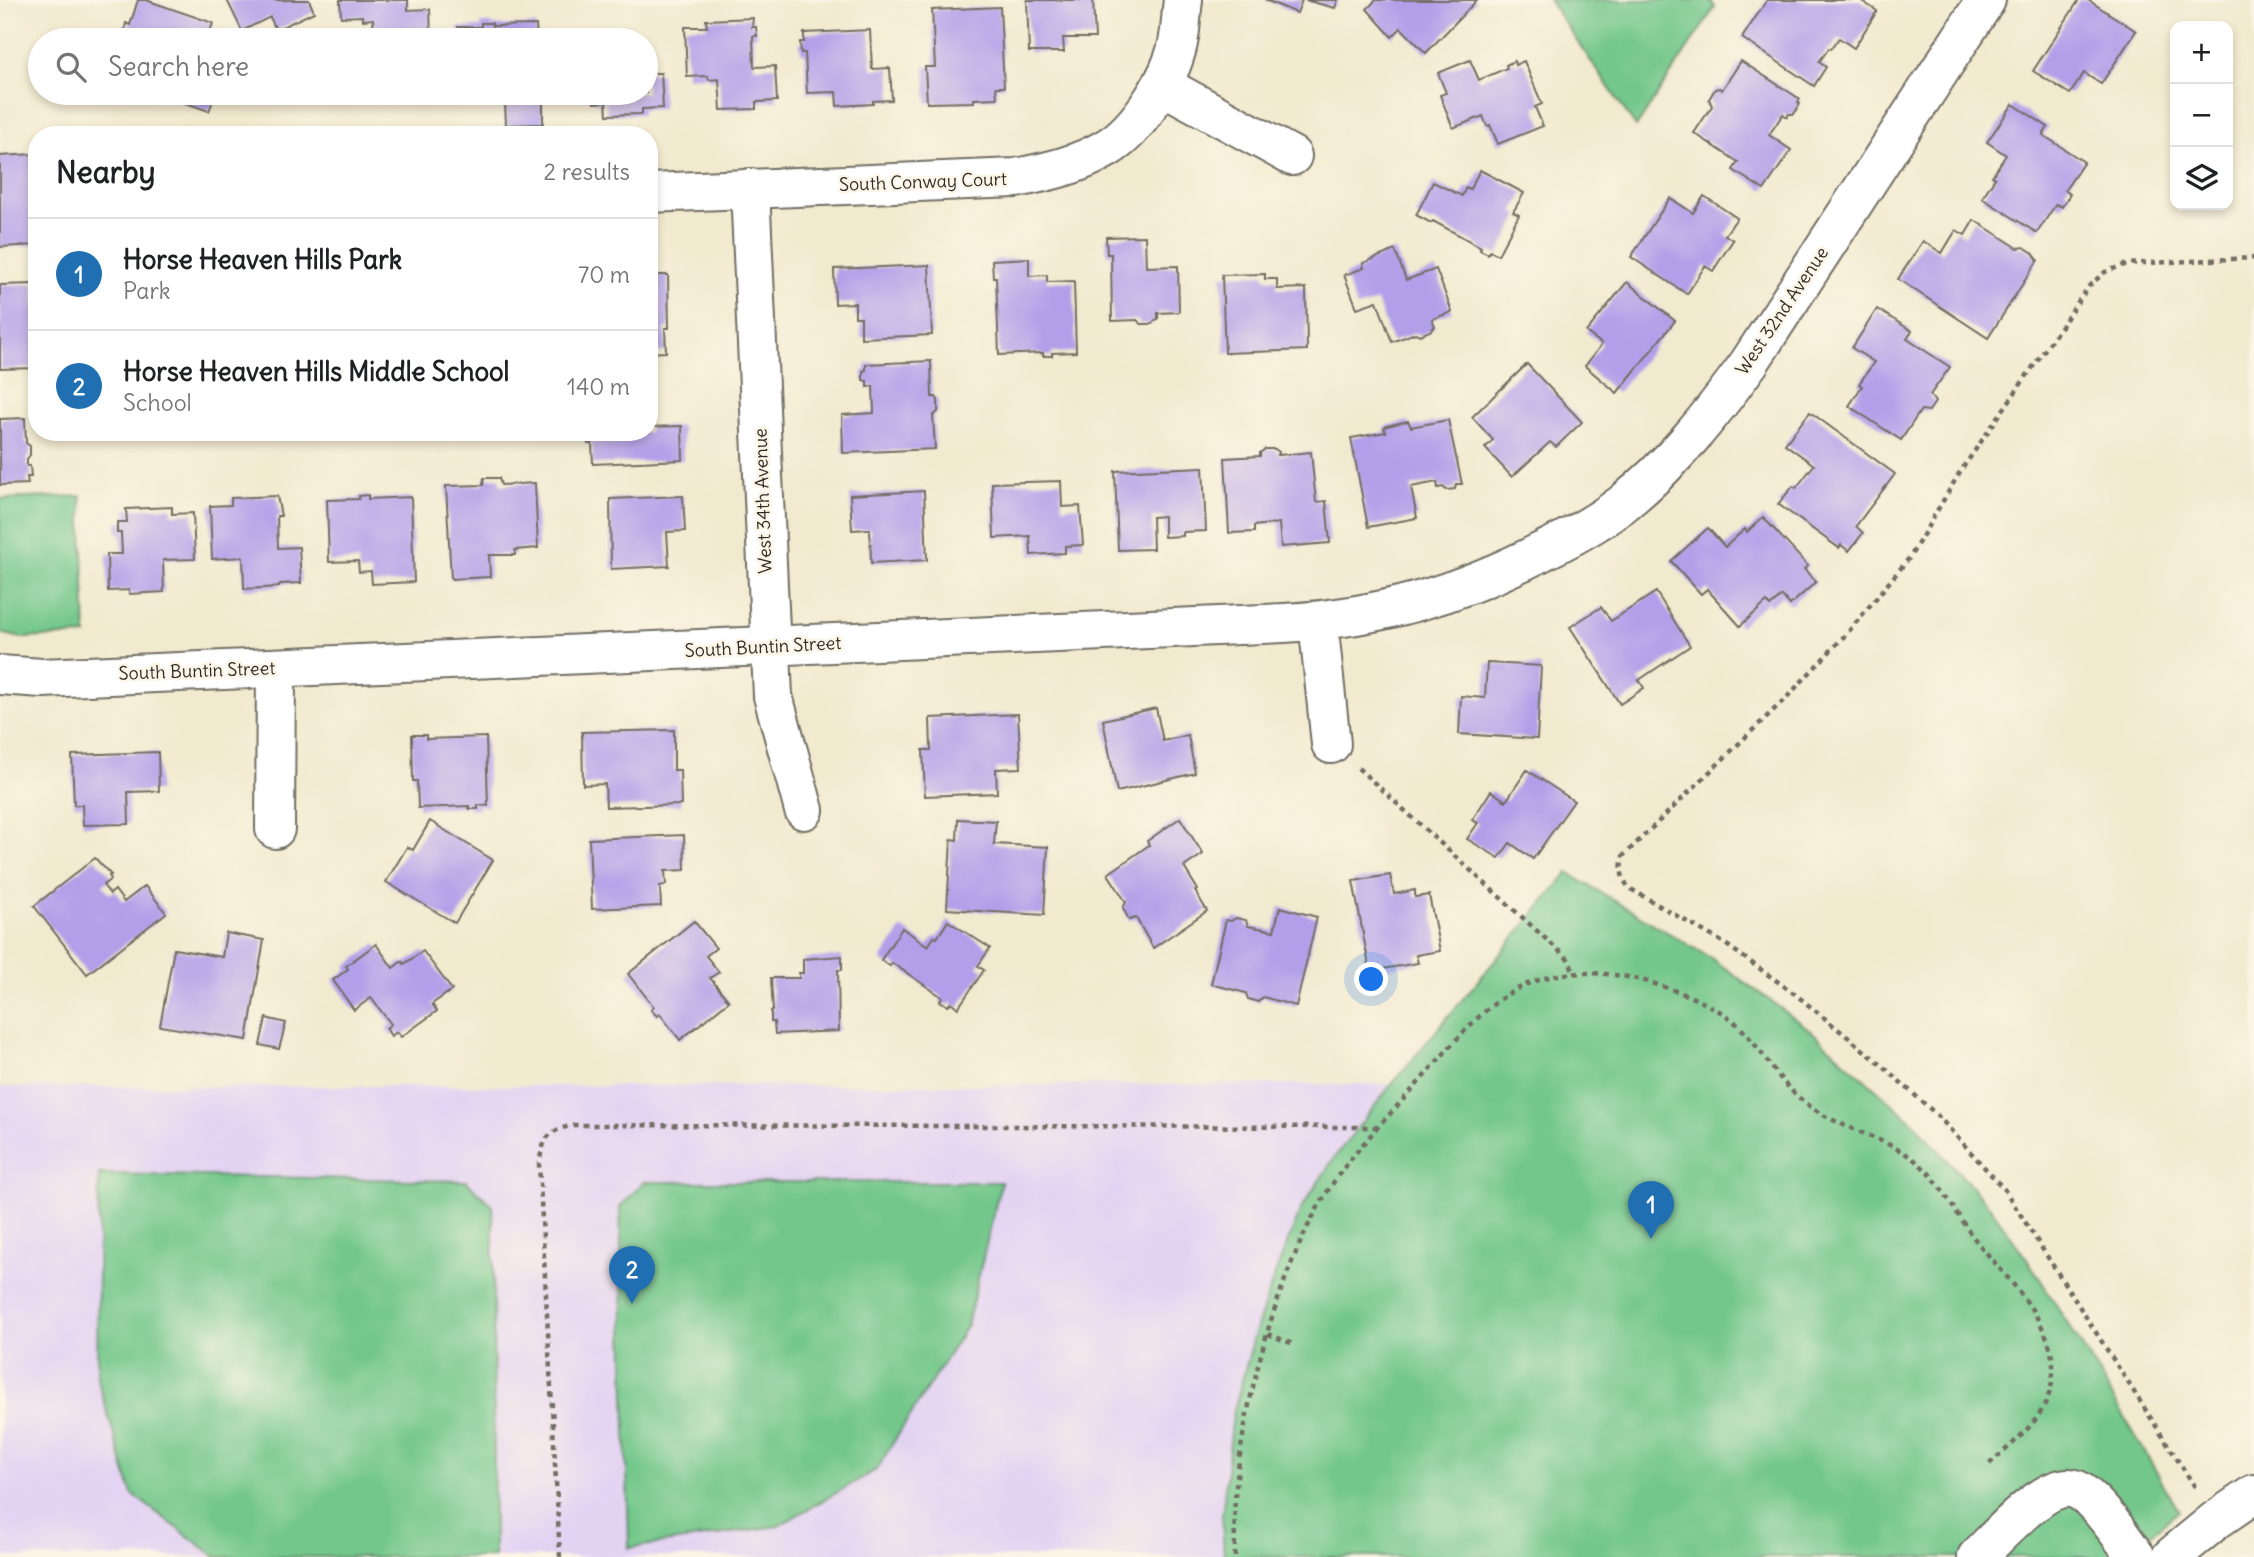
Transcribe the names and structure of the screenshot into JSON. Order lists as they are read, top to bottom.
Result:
{
  "streets": {
    "street": [
      "South Conway Court",
      "West 32nd Avenue",
      "West 34th Avenue",
      "South Buntin Street"
    ]
  },
  "crossings": [
    ["South Conway Court", "West 34th Avenue"],
    ["West 32nd Avenue", "South Buntin Street"],
    ["West 34th Avenue", "South Buntin Street"]
  ],
  "page": {
    "map_buttons": ["+", "−"],
    "search": "Search here",
    "heading": ["Nearby", "2 results"],
    "list": [
      {
        "mark": "1",
        "name": "Horse Heaven Hills Park",
        "note": "Park",
        "value": "70 m"
      },
      {
        "mark": "2",
        "name": "Horse Heaven Hills Middle School",
        "note": "School",
        "value": "140 m"
      }
    ],
    "pins": ["1", "2"]
  }
}
